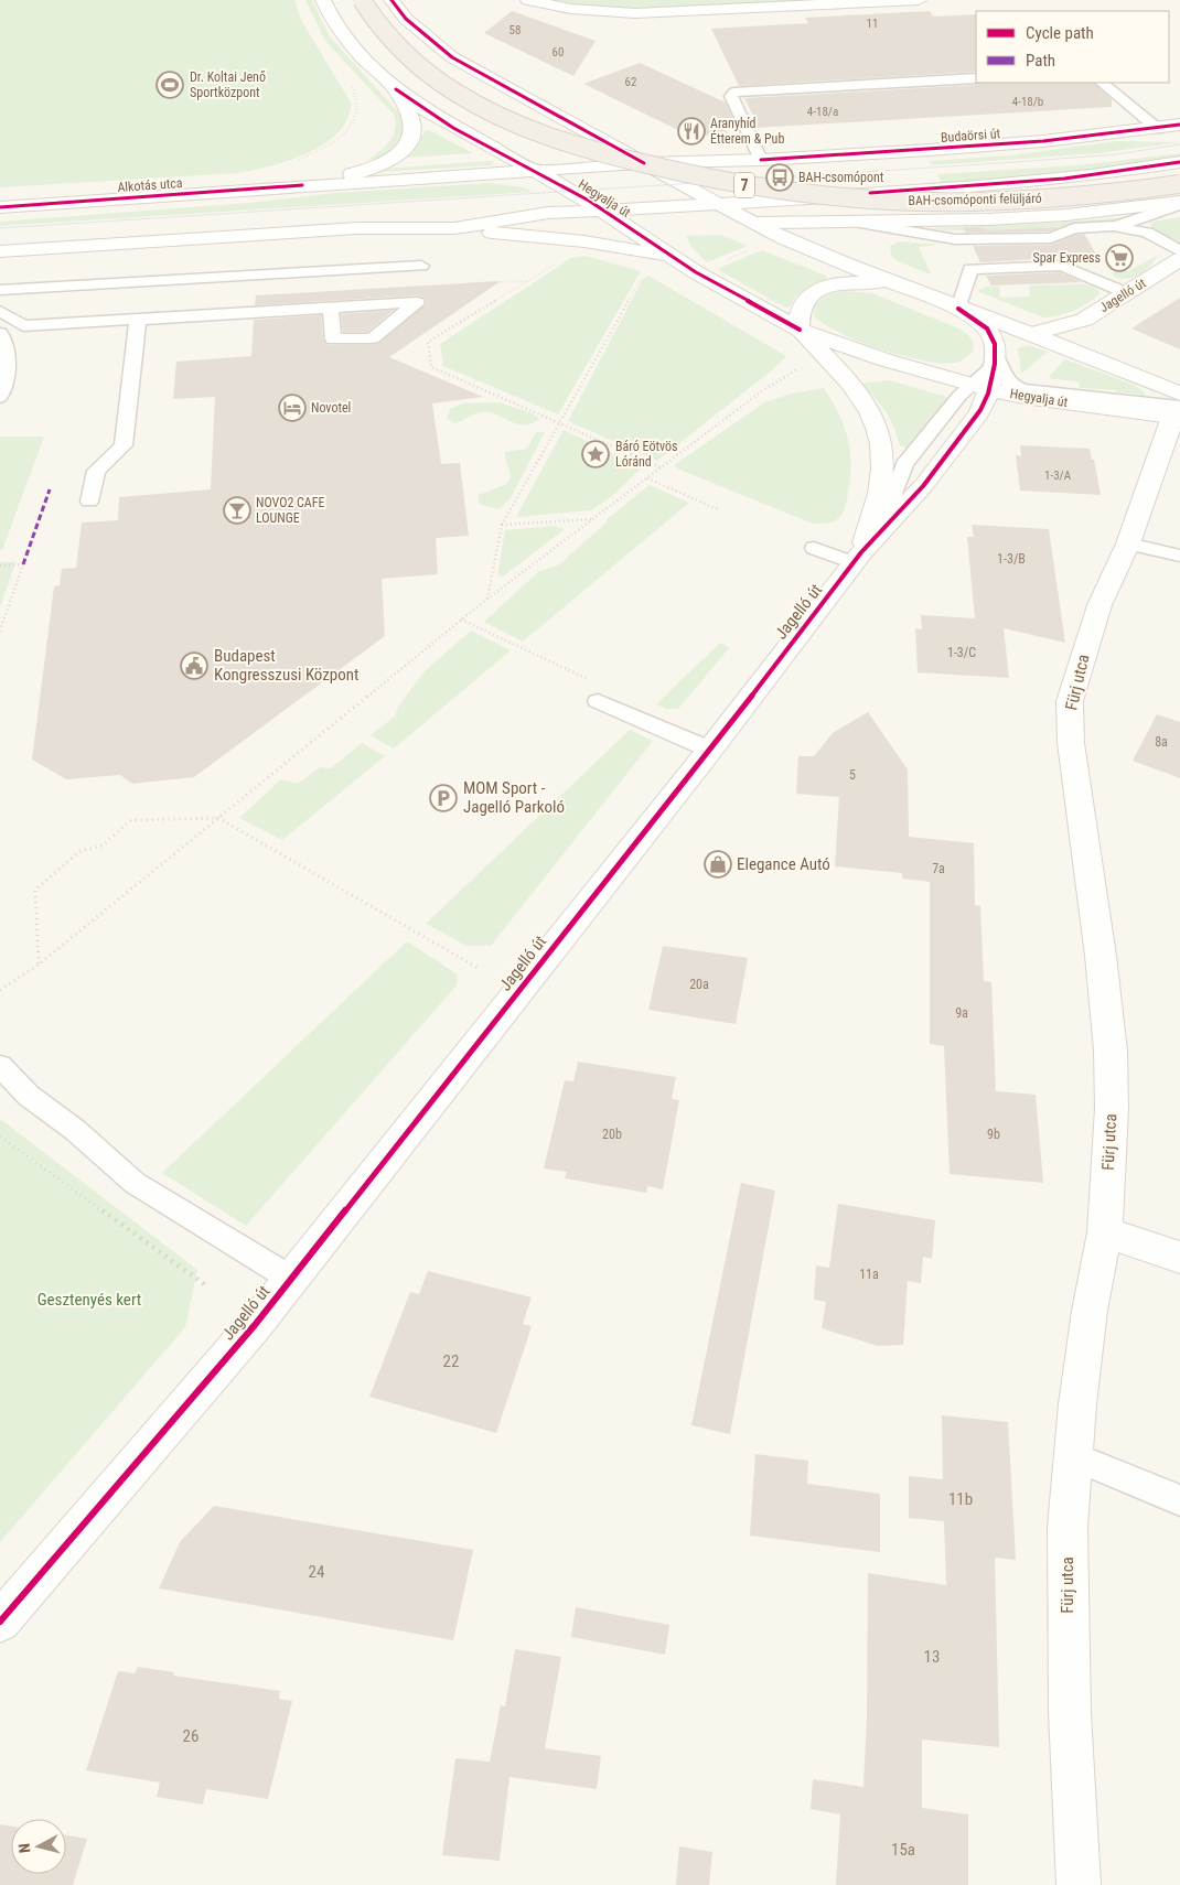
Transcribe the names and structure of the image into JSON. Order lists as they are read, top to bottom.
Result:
{
  "streets": {
    "main road": [
      "Budaörsi út",
      "Alkotás utca",
      "7",
      "Hegyalja út",
      "BAH-csomóponti felüljáró",
      "Jagelló út",
      "Fürj utca"
    ]
  },
  "crossings": [
    ["Budaörsi út", "Alkotás utca"],
    ["Alkotás utca", "Hegyalja út"],
    ["Hegyalja út", "Jagelló út"],
    ["Hegyalja út", "Fürj utca"]
  ],
  "parks": ["Gesztenyés kert"],
  "places": {
    "sports": ["Dr. Koltai Jenő Sportközpont"],
    "restaurant": ["Aranyhíd Étterem & Pub"],
    "bus stop": ["BAH-csomópont"],
    "supermarket": ["Spar Express"],
    "hotel": ["Novotel"],
    "place": ["Báró Eötvös Lóránd"],
    "bar": ["NOVO2 CAFE LOUNGE"],
    "public building": ["Budapest Kongresszusi Központ"],
    "parking": ["MOM Sport - Jagelló Parkoló"],
    "shop": ["Elegance Autó"]
  },
  "house_numbers": [
    "11",
    "58",
    "60",
    "62",
    "4-18/b",
    "4-18/a",
    "1-3/A",
    "1-3/B",
    "1-3/C",
    "8a",
    "5",
    "7a",
    "20a",
    "9a",
    "20b",
    "9b",
    "11a",
    "22",
    "11b",
    "24",
    "13",
    "26",
    "15a"
  ],
  "legend": ["Cycle path", "Path"],
  "north": "left"
}
